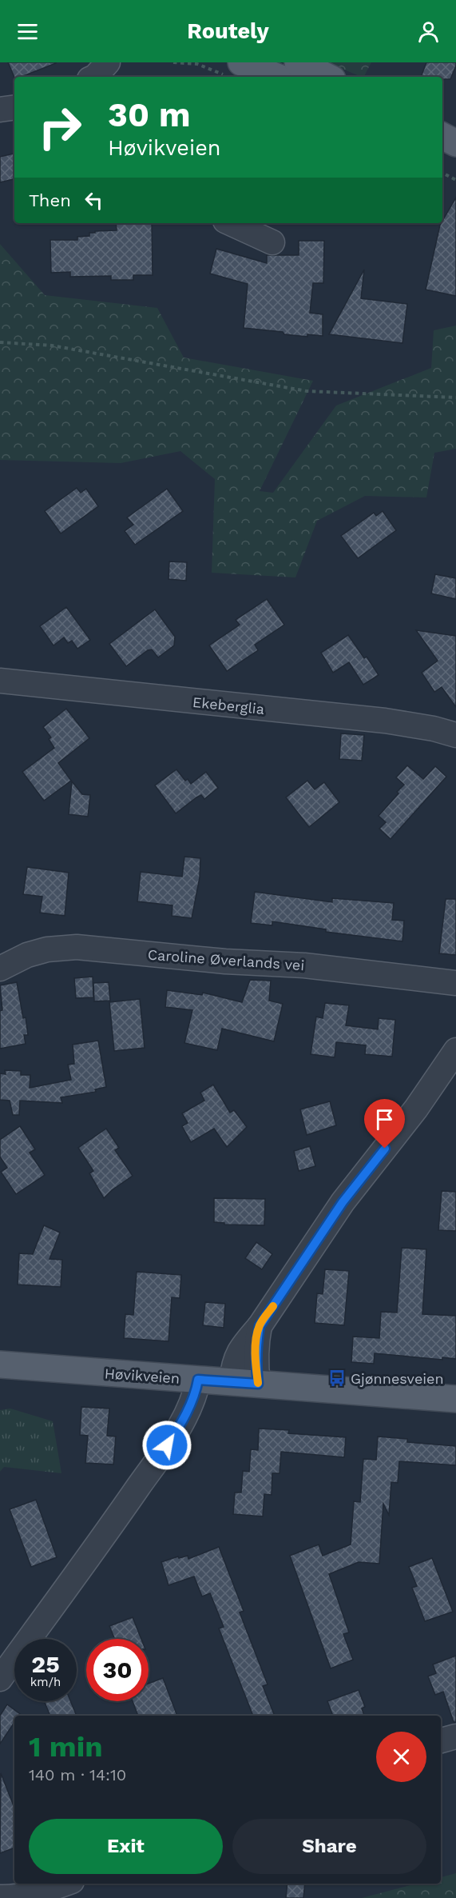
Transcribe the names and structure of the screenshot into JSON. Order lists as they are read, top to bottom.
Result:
{
  "streets": {
    "main road": ["Høvikveien"],
    "street": ["Ekeberglia", "Caroline Øverlands vei"]
  },
  "places": {
    "bus stop": ["Gjønnesveien"]
  },
  "page": {
    "header": "Routely",
    "turn": ["30 m", "Høvikveien"],
    "then": "Then",
    "speed": "25 km/h",
    "limit": "30",
    "heading": ["1 min", "140 m · 14:10"],
    "buttons": ["Exit", "Share"]
  }
}
